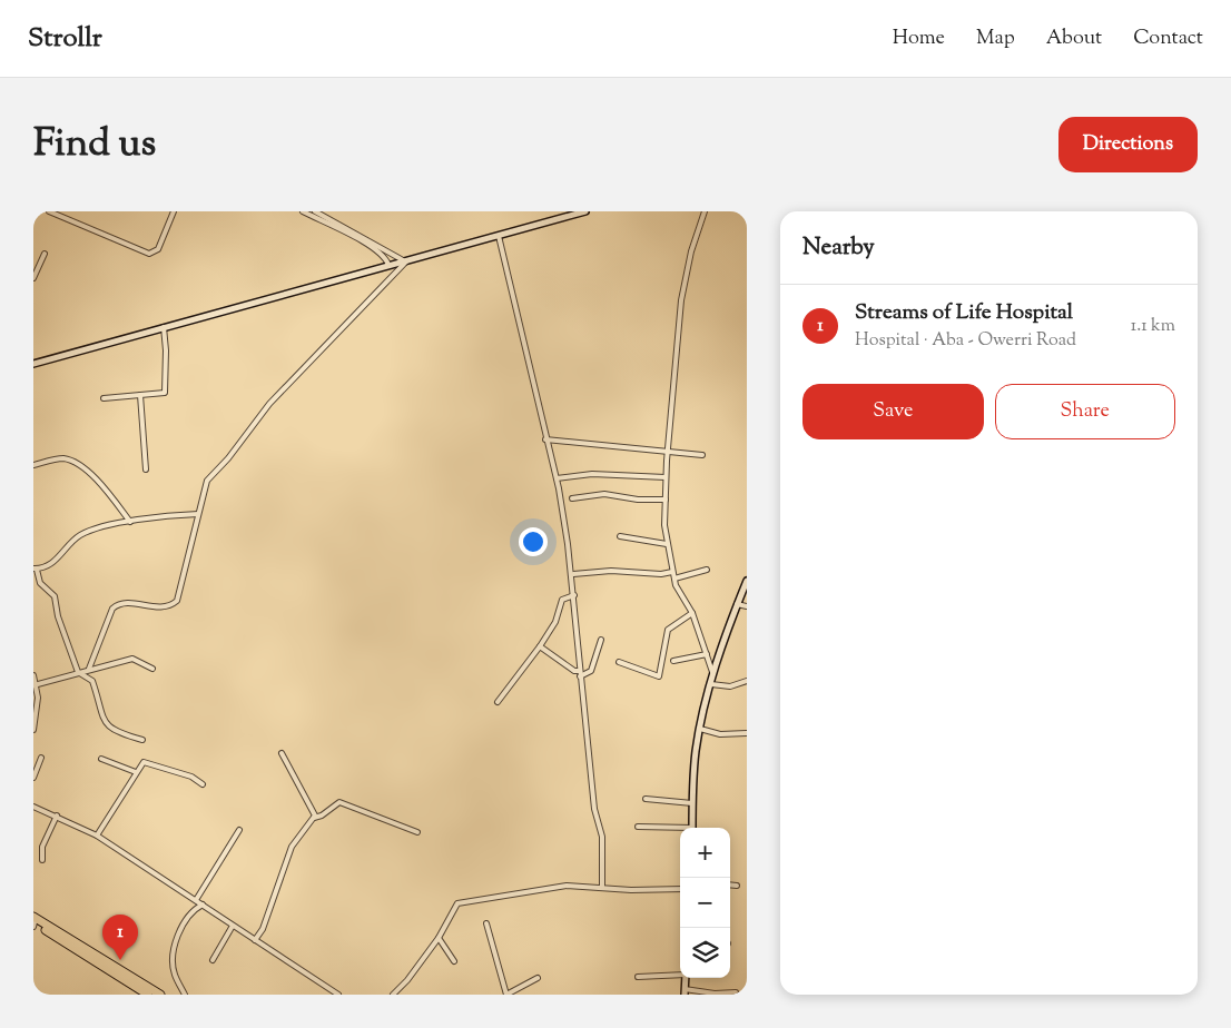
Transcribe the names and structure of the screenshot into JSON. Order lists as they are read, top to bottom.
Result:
{
  "page": {
    "header": "Strollr",
    "nav": [
      "Home",
      "Map",
      "About",
      "Contact"
    ],
    "title": "Find us",
    "buttons": [
      "Directions",
      ["Save", "Share"]
    ],
    "heading": "Nearby",
    "list": [
      {
        "mark": "1",
        "name": "Streams of Life Hospital",
        "note": "Hospital · Aba - Owerri Road",
        "value": "1.1 km"
      }
    ],
    "map_buttons": ["+", "−"],
    "pins": "1"
  }
}
